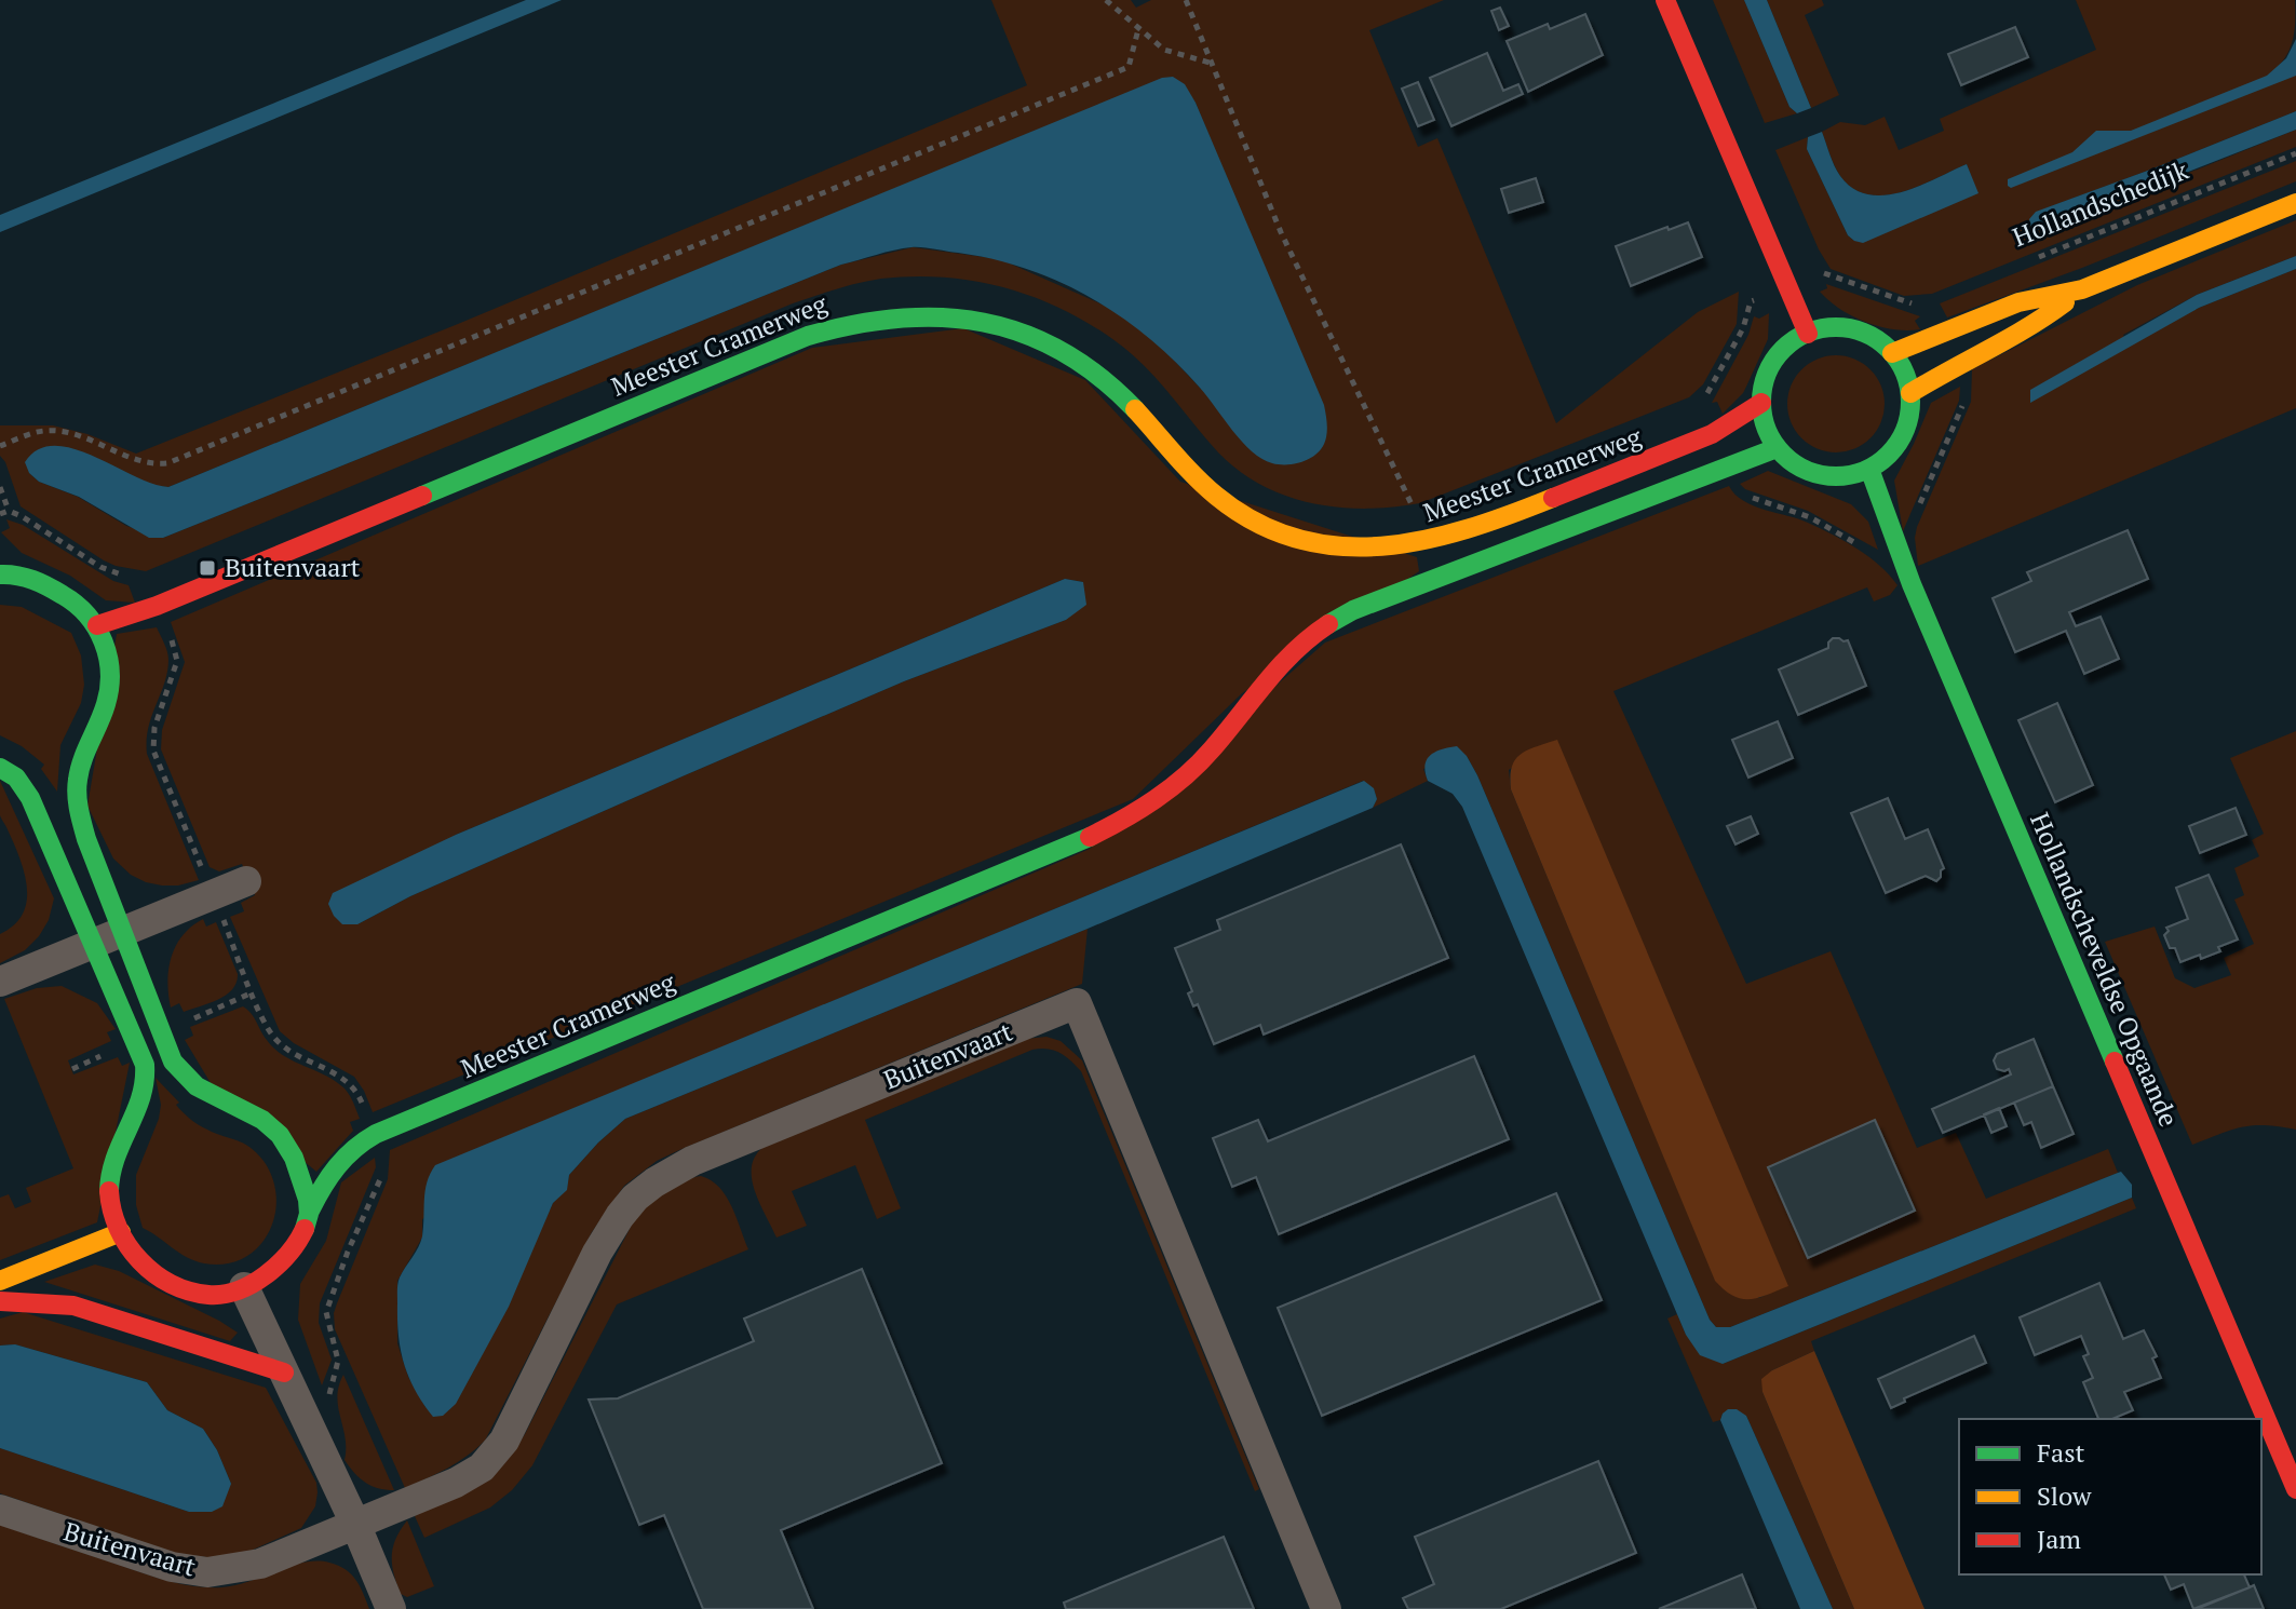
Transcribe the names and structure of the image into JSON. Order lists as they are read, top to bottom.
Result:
{
  "streets": {
    "main road": ["Meester Cramerweg", "Hollandscheveldse Opgaande"],
    "street": ["Buitenvaart"],
    "path": ["Hollandschedijk"]
  },
  "crossings": [
    ["Meester Cramerweg", "Hollandscheveldse Opgaande"]
  ],
  "places": {
    "transit": ["Buitenvaart"]
  },
  "legend": ["Fast", "Slow", "Jam"]
}
